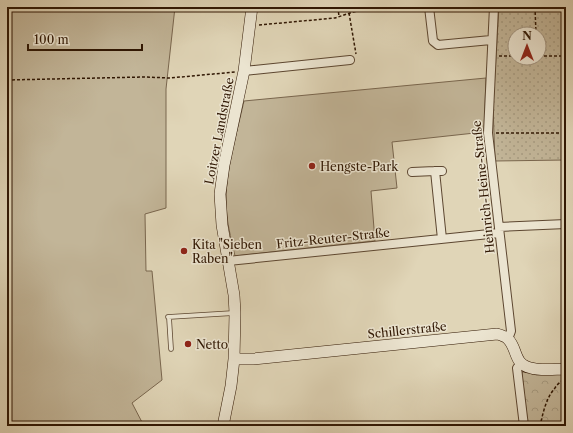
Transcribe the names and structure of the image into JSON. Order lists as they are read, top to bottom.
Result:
{
  "streets": {
    "main road": ["Loitzer Landstraße", "Schillerstraße"],
    "street": ["Heinrich-Heine-Straße", "Fritz-Reuter-Straße"]
  },
  "crossings": [
    ["Loitzer Landstraße", "Fritz-Reuter-Straße"],
    ["Loitzer Landstraße", "Schillerstraße"],
    ["Heinrich-Heine-Straße", "Fritz-Reuter-Straße"],
    ["Heinrich-Heine-Straße", "Schillerstraße"]
  ],
  "places": ["Hengste-Park", "Kita \"Sieben Raben\"", "Netto"],
  "scale_bar": "100 m",
  "north": "top"
}
